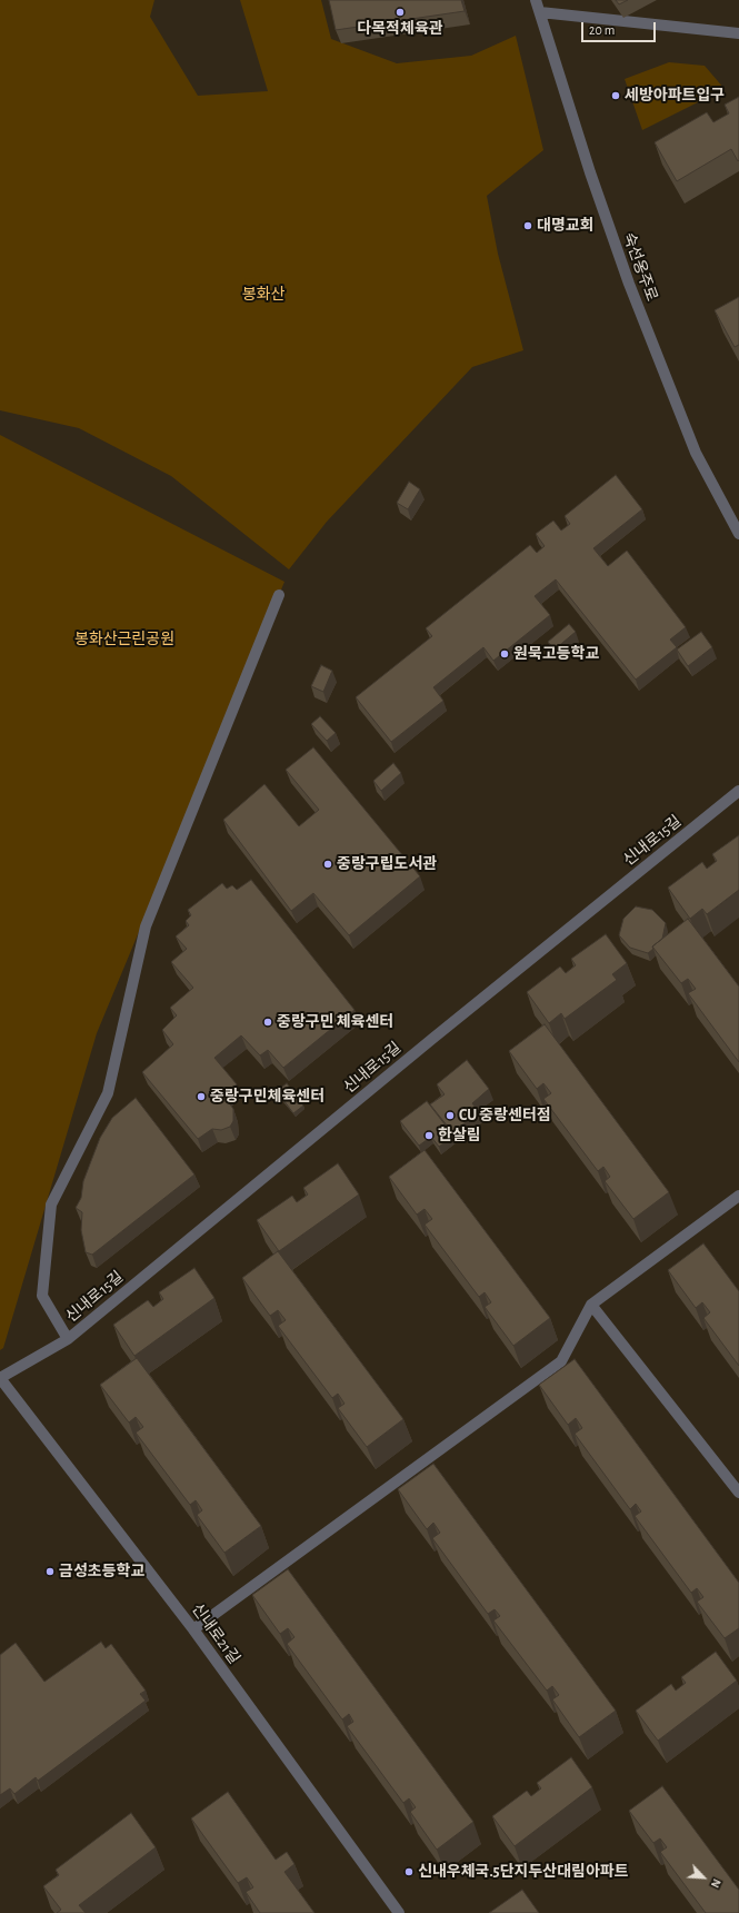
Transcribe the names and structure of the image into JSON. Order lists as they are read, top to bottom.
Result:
{
  "streets": {
    "street": ["숙선옹주로", "신내로15길", "신내로21길"]
  },
  "crossings": [
    ["신내로15길", "신내로21길"]
  ],
  "parks": ["봉화산", "봉화산근린공원"],
  "places": [
    "다목적체육관",
    "세방아파트입구",
    "대명교회",
    "원묵고등학교",
    "중랑구립도서관",
    "중랑구민 체육센터",
    "중랑구민체육센터",
    "CU 중랑센터점",
    "한살림",
    "금성초등학교",
    "신내우체국.5단지두산대림아파트"
  ],
  "scale_bar": "20 m",
  "north": "bottom right"
}
